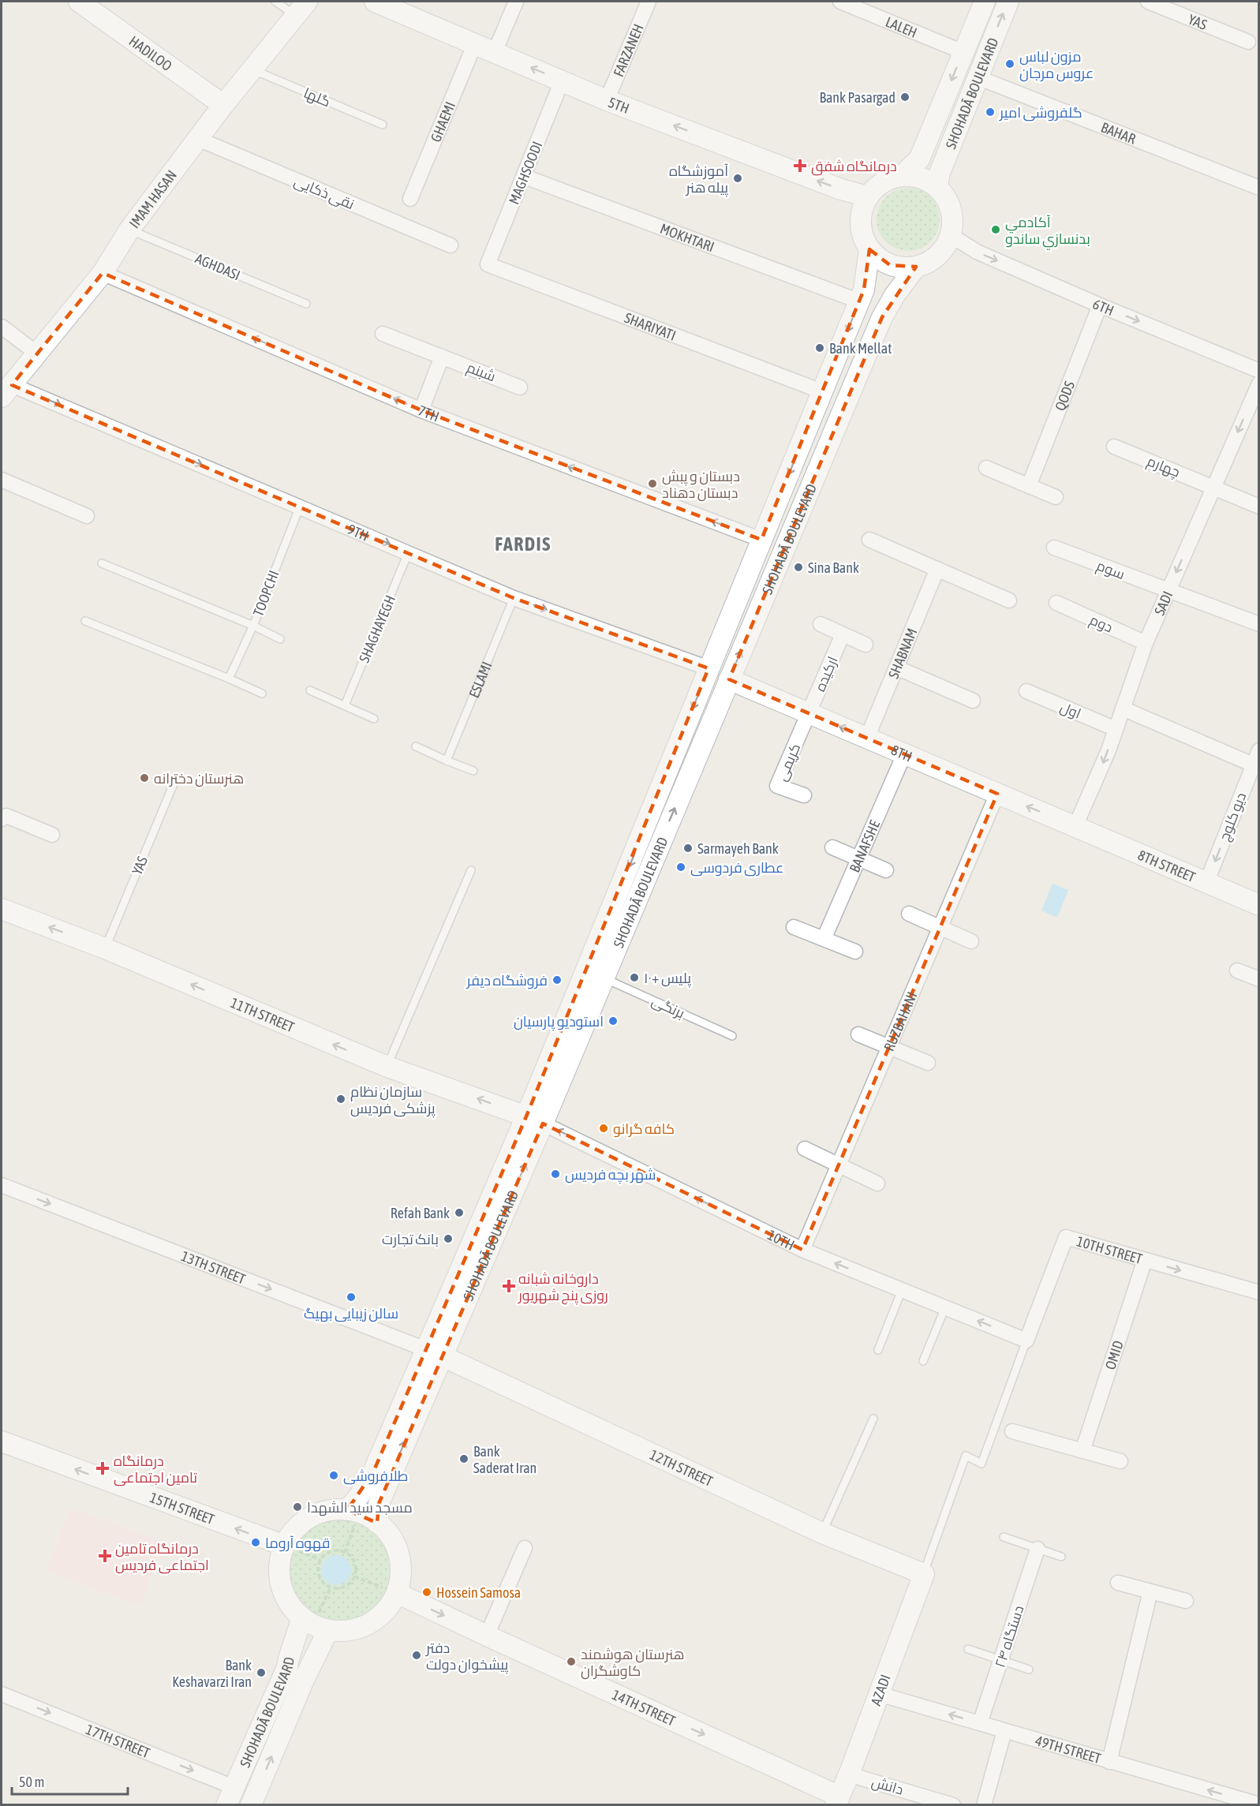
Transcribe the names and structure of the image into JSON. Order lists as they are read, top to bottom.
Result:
{
  "streets": {
    "street": [
      "YAS",
      "LALEH",
      "FARZANEH",
      "HADILOO",
      "SHOHADĀ BOULEVARD",
      "5TH",
      "GHAEMI",
      "BAHAR",
      "MAGHSOODI",
      "نقی ذکایی",
      "IMAM HASAN",
      "MOKHTARI",
      "6TH",
      "SHARIYATI",
      "شبنم",
      "QODS",
      "7TH",
      "چهارم",
      "9TH",
      "سوم",
      "SADI",
      "دوم",
      "SHABNAM",
      "ارکیده",
      "اول",
      "8TH",
      "کریمی",
      "دیو کلوچ",
      "BANAFSHE",
      "8TH STREET",
      "11TH STREET",
      "RUZBAHANI",
      "10TH",
      "10TH STREET",
      "13TH STREET",
      "OMID",
      "12TH STREET",
      "15TH STREET",
      "۲۴ دستگاه",
      "AZADI",
      "14TH STREET",
      "17TH STREET",
      "49TH STREET",
      "دانش"
    ],
    "lane": [
      "گلها",
      "AGHDASI",
      "TOOPCHI",
      "SHAGHAYEGH",
      "ESLAMI",
      "برنگی"
    ]
  },
  "crossings": [
    ["YAS", "11TH STREET"],
    ["LALEH", "SHOHADĀ BOULEVARD"],
    ["FARZANEH", "5TH"],
    ["HADILOO", "IMAM HASAN"],
    ["SHOHADĀ BOULEVARD", "5TH"],
    ["SHOHADĀ BOULEVARD", "BAHAR"],
    ["SHOHADĀ BOULEVARD", "6TH"],
    ["SHOHADĀ BOULEVARD", "7TH"],
    ["SHOHADĀ BOULEVARD", "9TH"],
    ["SHOHADĀ BOULEVARD", "8TH"],
    ["SHOHADĀ BOULEVARD", "برنگی"],
    ["SHOHADĀ BOULEVARD", "11TH STREET"],
    ["SHOHADĀ BOULEVARD", "10TH"],
    ["SHOHADĀ BOULEVARD", "13TH STREET"],
    ["SHOHADĀ BOULEVARD", "12TH STREET"],
    ["SHOHADĀ BOULEVARD", "17TH STREET"],
    ["گلها", "IMAM HASAN"],
    ["5TH", "GHAEMI"],
    ["5TH", "MAGHSOODI"],
    ["5TH", "6TH"],
    ["MAGHSOODI", "MOKHTARI"],
    ["MAGHSOODI", "SHARIYATI"],
    ["نقی ذکایی", "IMAM HASAN"],
    ["IMAM HASAN", "AGHDASI"],
    ["IMAM HASAN", "7TH"],
    ["IMAM HASAN", "9TH"],
    ["6TH", "QODS"],
    ["چهارم", "SADI"],
    ["9TH", "TOOPCHI"],
    ["9TH", "SHAGHAYEGH"],
    ["9TH", "ESLAMI"],
    ["سوم", "SADI"],
    ["SADI", "دوم"],
    ["SADI", "اول"],
    ["SADI", "8TH"],
    ["SADI", "8TH STREET"],
    ["SHABNAM", "8TH"],
    ["ارکیده", "8TH"],
    ["ارکیده", "کریمی"],
    ["8TH", "کریمی"],
    ["8TH", "BANAFSHE"],
    ["8TH", "8TH STREET"],
    ["8TH", "RUZBAHANI"],
    ["دیو کلوچ", "8TH STREET"],
    ["11TH STREET", "10TH"],
    ["RUZBAHANI", "10TH"],
    ["10TH", "10TH STREET"],
    ["10TH STREET", "OMID"],
    ["13TH STREET", "12TH STREET"],
    ["12TH STREET", "AZADI"],
    ["۲۴ دستگاه", "49TH STREET"],
    ["AZADI", "14TH STREET"],
    ["AZADI", "49TH STREET"],
    ["AZADI", "دانش"]
  ],
  "one_way": [
    "5TH",
    "6TH",
    "7TH",
    "9TH",
    "SADI",
    "دیو کلوچ",
    "11TH STREET",
    "10TH",
    "10TH STREET",
    "13TH STREET",
    "15TH STREET",
    "14TH STREET",
    "17TH STREET",
    "49TH STREET"
  ],
  "districts": ["FARDIS"],
  "places": {
    "other": [
      "مزون لباس عروس مرجان",
      "Bank Pasargad",
      "گلفروشی امیر",
      "آموزشگاه پیله هنر",
      "آكادمي بدنسازي ساندو",
      "Bank Mellat",
      "دبستان و پبش دبستان دهناد",
      "Sina Bank",
      "هنرستان دخترانه",
      "Sarmayeh Bank",
      "عطاری فردوسی",
      "پلیس +۱۰",
      "فروشگاه دیفر",
      "استودیو پارسیان",
      "سازمان نظام پزشکی فردیس",
      "کافه گرانو",
      "شهر بچه فردیس",
      "Refah Bank",
      "بانک تجارت",
      "سالن زیبایی بهیگ",
      "Bank Saderat Iran",
      "طلافروشی",
      "مسجد سید الشهدا",
      "قهوه آروما",
      "Hossein Samosa",
      "دفتر پیشخوان دولت",
      "هنرستان هوشمند کاوشگران",
      "Bank Keshavarzi Iran"
    ],
    "health": [
      "درمانگاه شفق",
      "داروخانه شبانه روزی پنج شهریور",
      "درمانگاه تامین اجتماعى",
      "درمانگاه تامین اجتماعی فردیس"
    ]
  },
  "scale_bar": "50 m"
}
